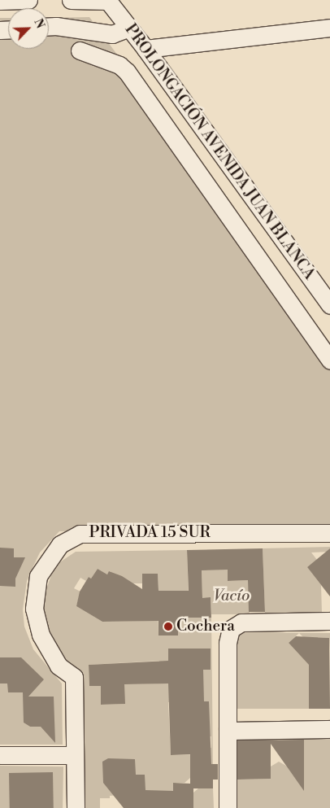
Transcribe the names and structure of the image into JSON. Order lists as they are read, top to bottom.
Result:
{
  "streets": {
    "street": ["PROLONGACIÓN AVENIDA JUAN BLANCA", "PRIVADA 15 SUR"]
  },
  "parks": ["Vacío"],
  "places": ["Cochera"],
  "north": "top right"
}
